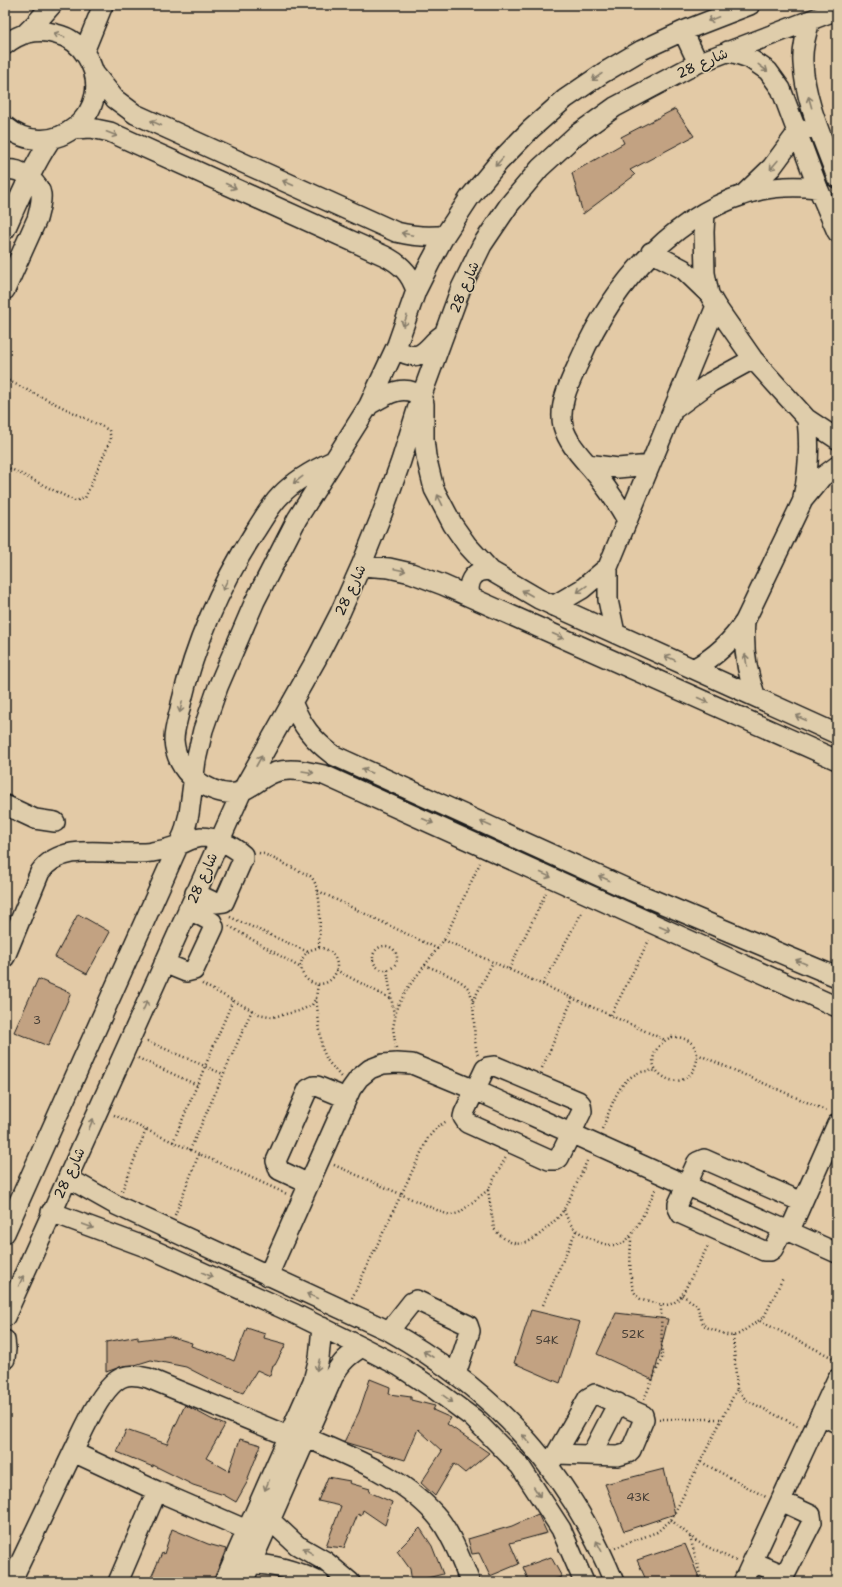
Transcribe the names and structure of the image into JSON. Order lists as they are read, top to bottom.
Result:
{
  "streets": {
    "street": ["شارع 28"]
  },
  "house_numbers": [
    "3",
    "52K",
    "54K",
    "43K"
  ]
}
